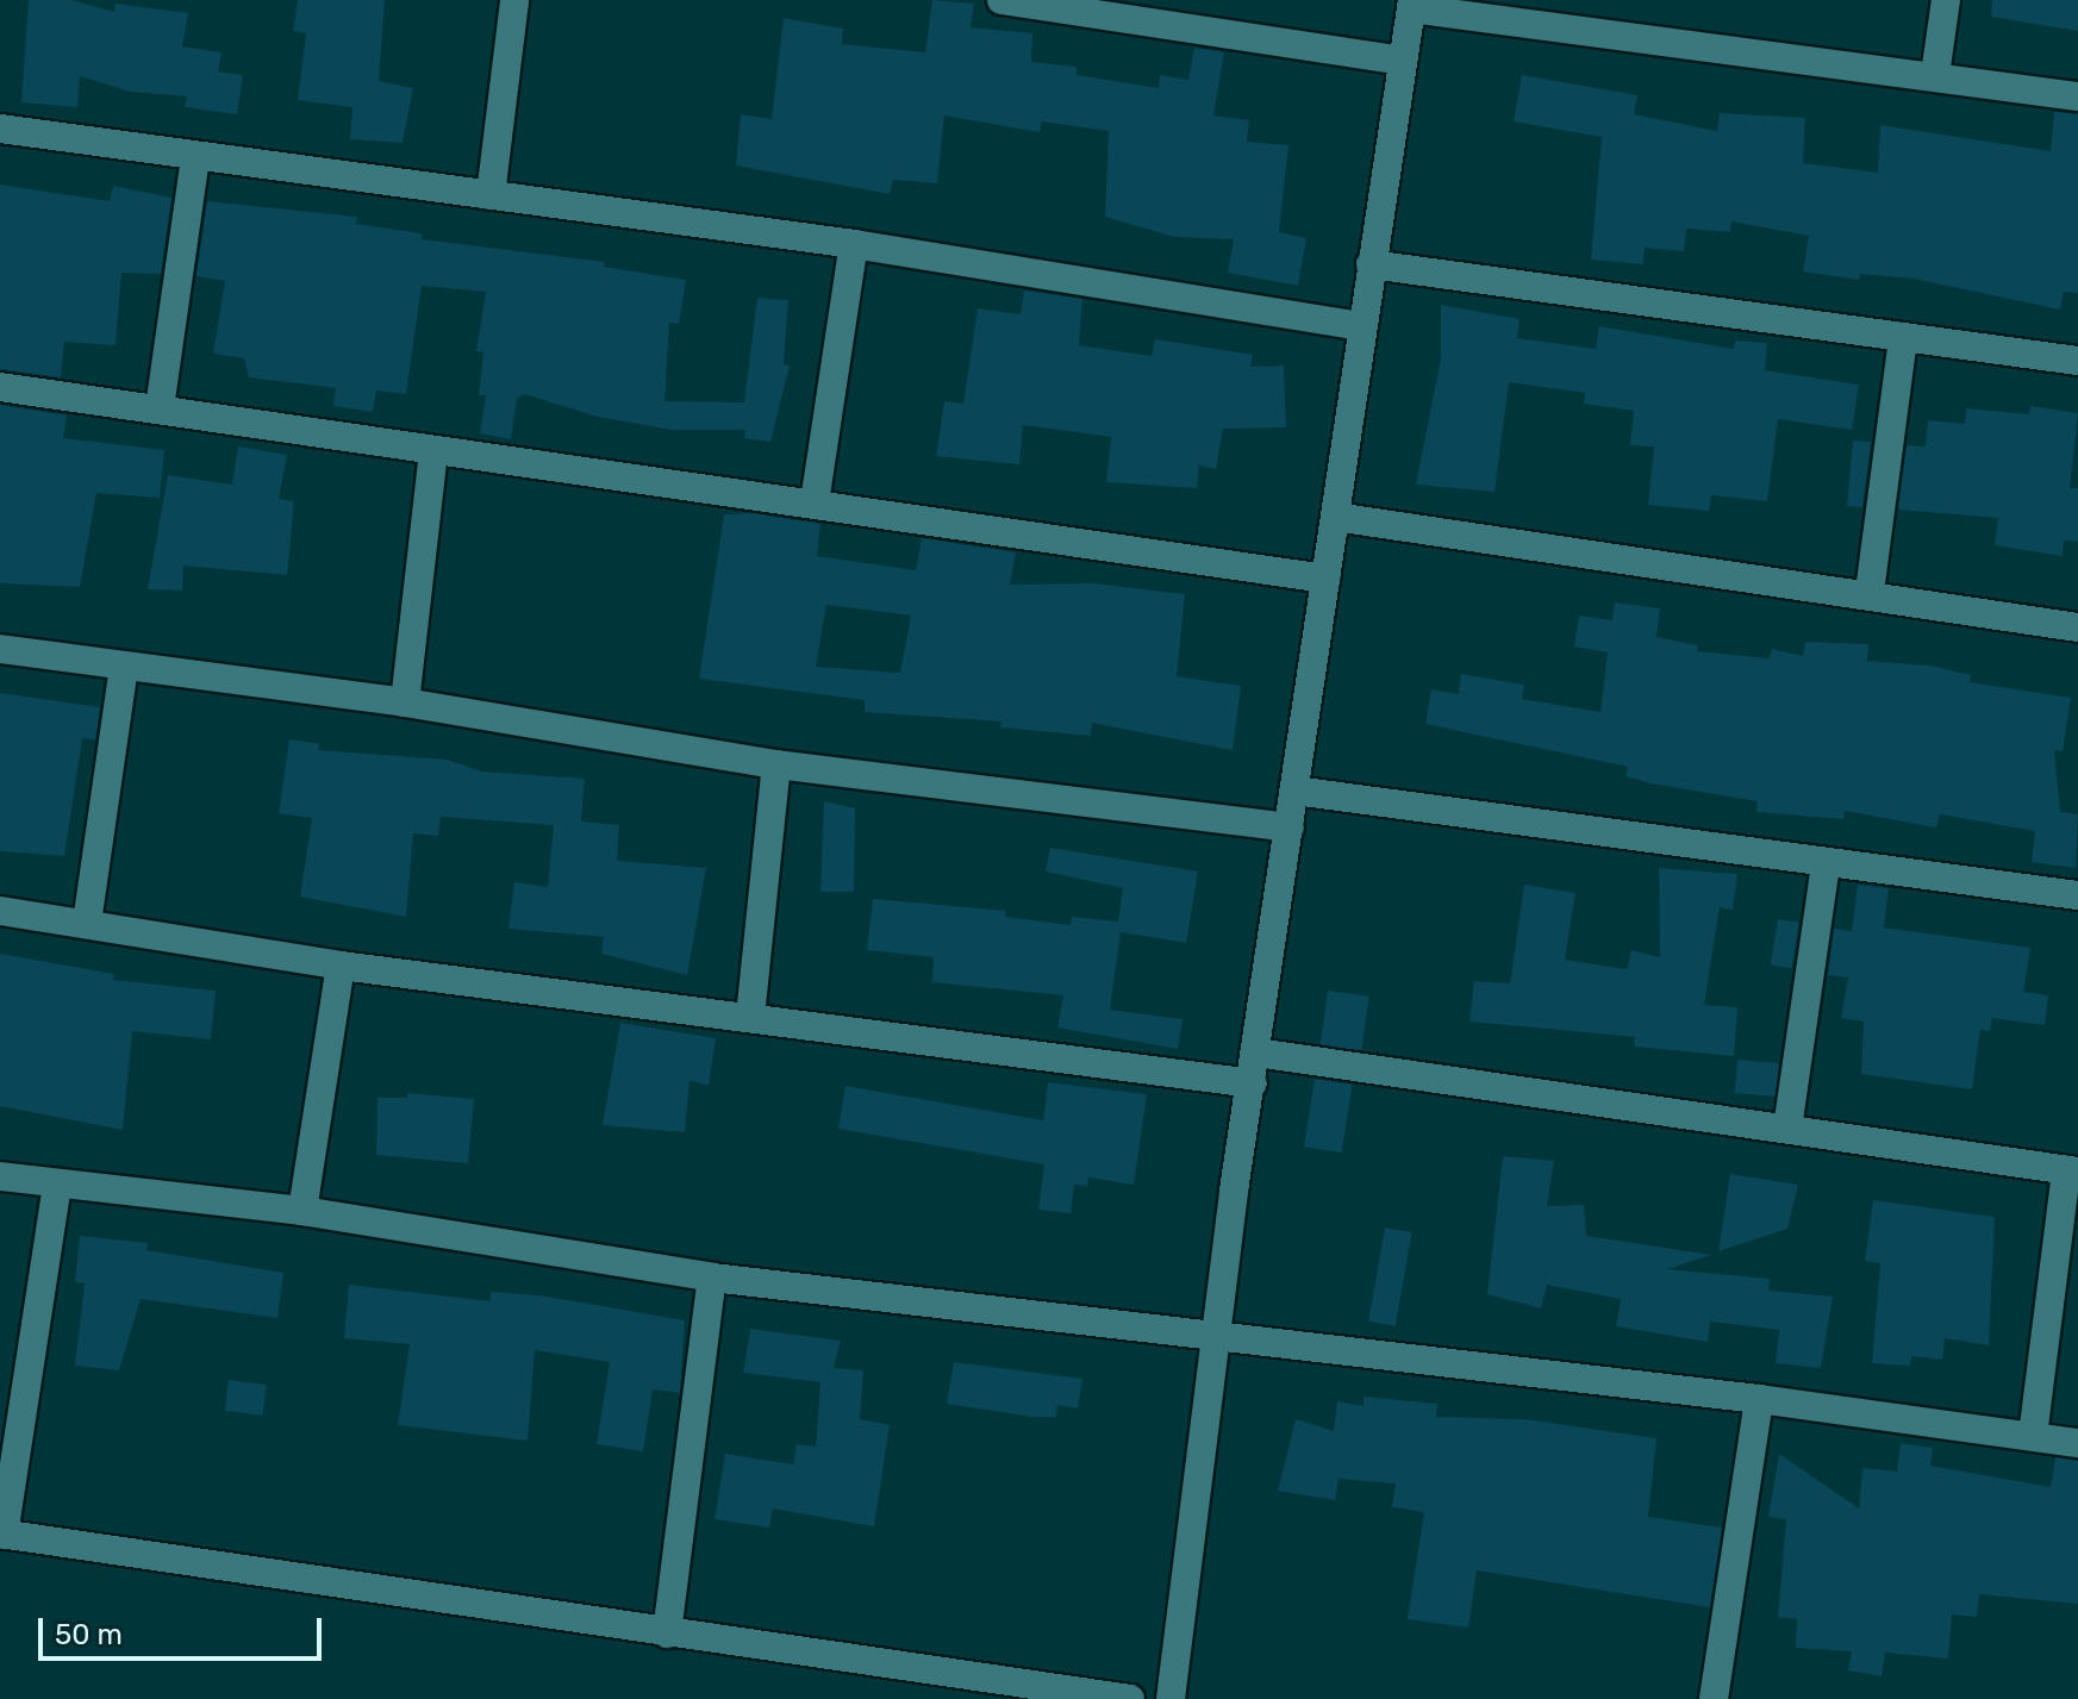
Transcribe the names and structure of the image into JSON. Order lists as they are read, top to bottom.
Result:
{
  "scale_bar": "50 m"
}
